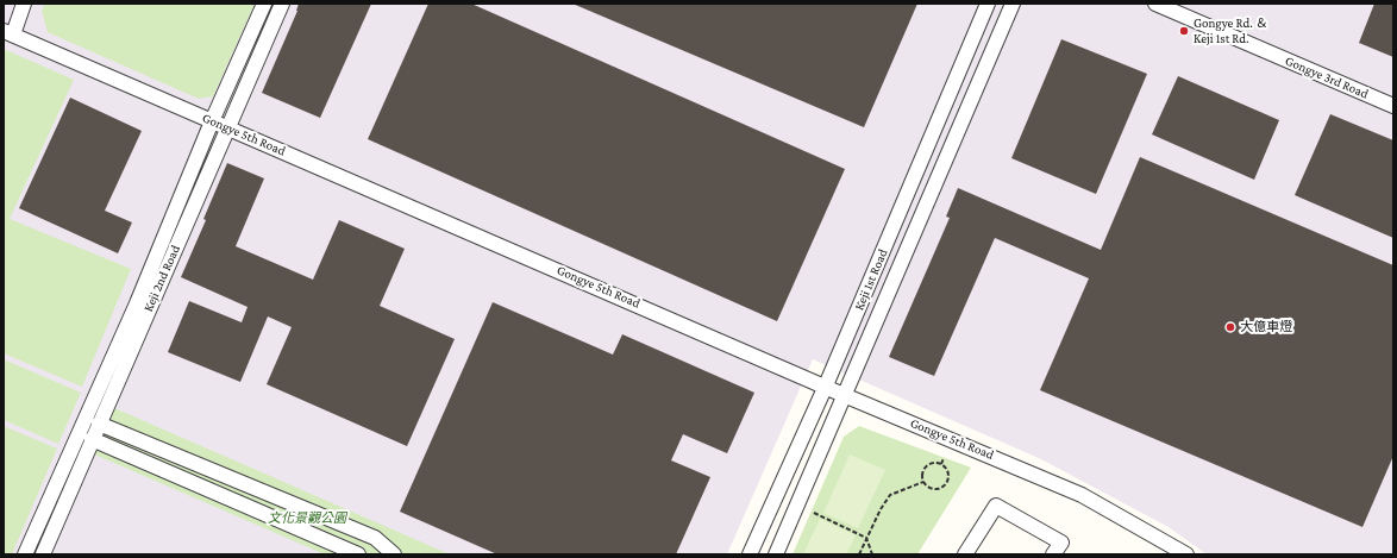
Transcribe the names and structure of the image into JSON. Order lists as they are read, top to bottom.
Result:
{
  "streets": {
    "street": [
      "Gongye 3rd Road",
      "Gongye 5th Road",
      "Keji 2nd Road",
      "Keji 1st Road"
    ]
  },
  "crossings": [
    ["Gongye 5th Road", "Keji 2nd Road"],
    ["Gongye 5th Road", "Keji 1st Road"]
  ],
  "parks": ["文化景觀公園"],
  "places": ["Gongye Rd. ＆ Keji 1st Rd.", "大億車燈"]
}
